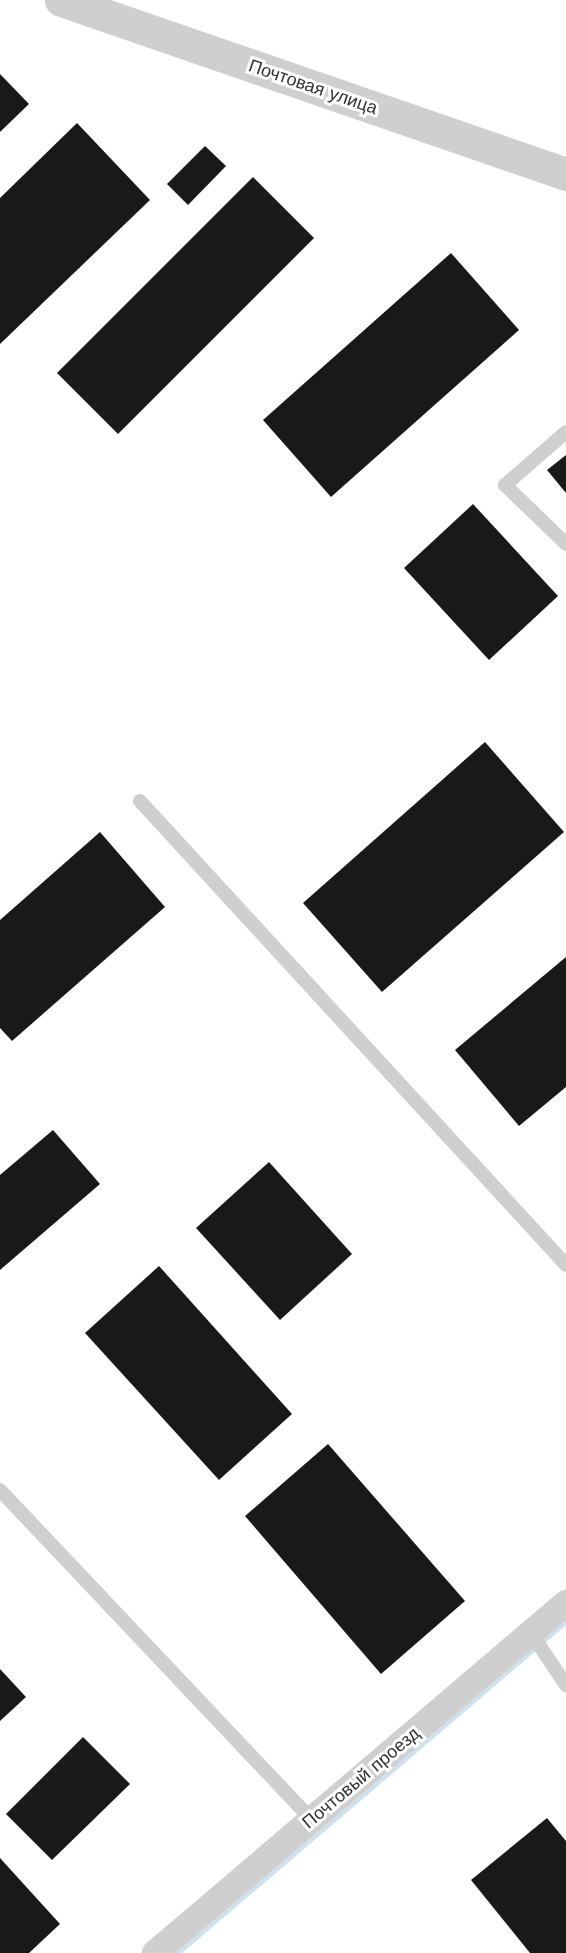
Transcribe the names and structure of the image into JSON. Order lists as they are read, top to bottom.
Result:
{
  "streets": {
    "street": ["Почтовая улица", "Почтовый проезд"]
  }
}
